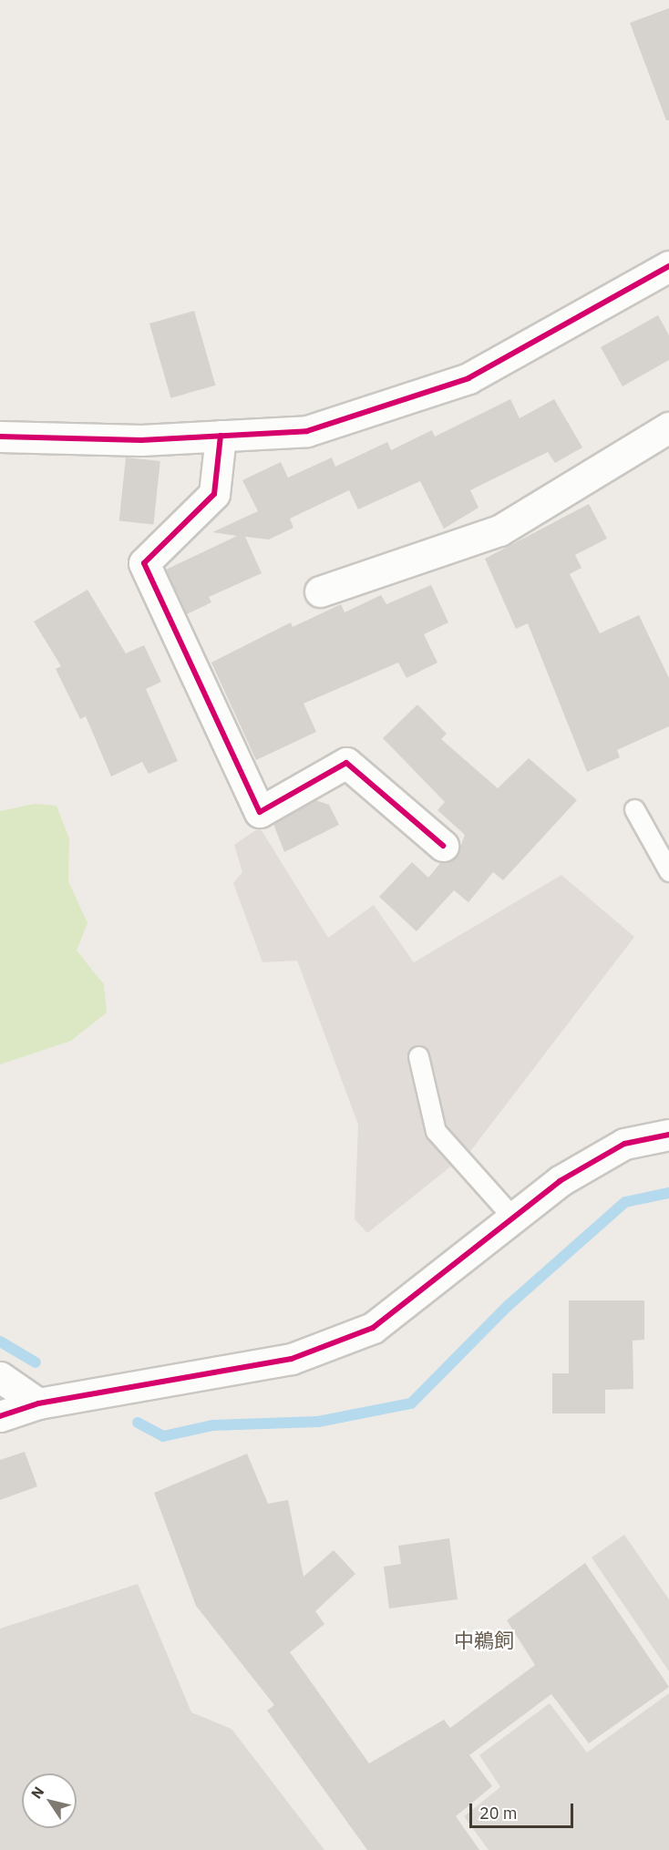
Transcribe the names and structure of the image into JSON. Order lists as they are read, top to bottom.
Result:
{
  "districts": ["中鵜飼"],
  "scale_bar": "20 m",
  "north": "top left"
}
